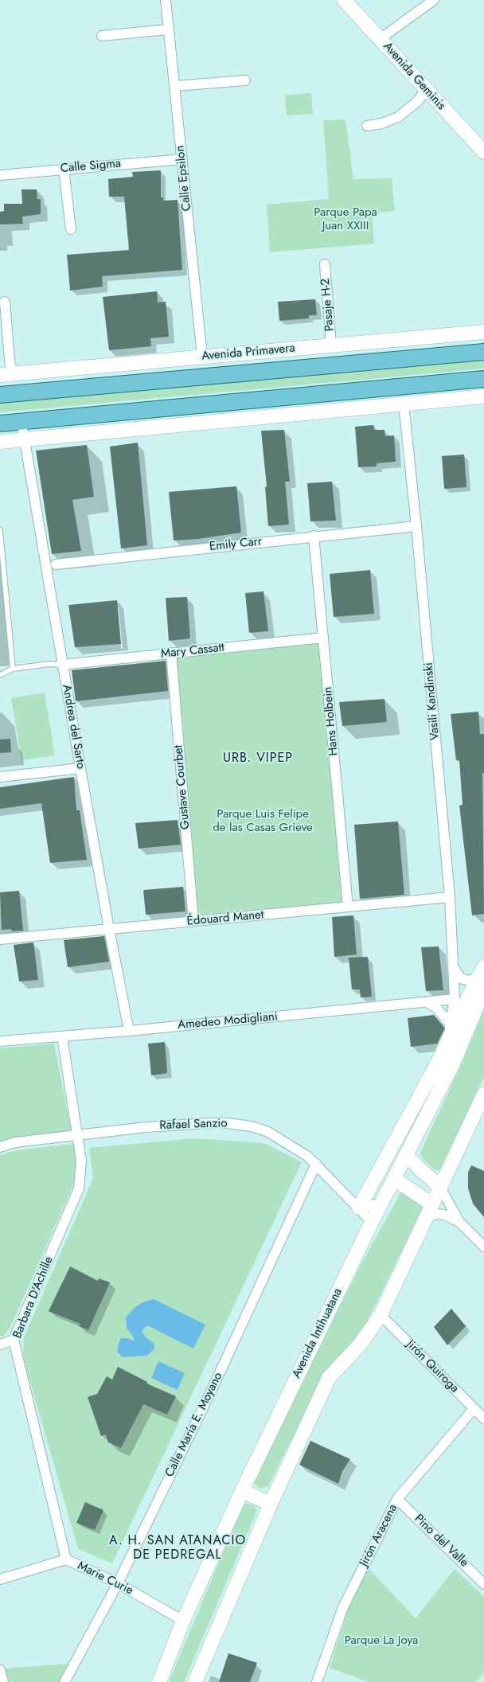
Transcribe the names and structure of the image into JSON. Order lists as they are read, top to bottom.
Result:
{
  "streets": {
    "main road": ["Avenida Geminis", "Avenida Primavera", "Avenida Intihuatana"],
    "street": [
      "Calle Sigma",
      "Calle Epsilon",
      "Pasaje H-2",
      "Emily Carr",
      "Mary Cassatt",
      "Vasili Kandinski",
      "Hans Holbein",
      "Andrea del Sarto",
      "Gustave Courbet",
      "Édouard Manet",
      "Amedeo Modigliani",
      "Rafael Sanzio",
      "Barbara D'Achille",
      "Jirón Quiroga",
      "Calle María E. Moyano",
      "Jirón Aracena",
      "Pino del Valle",
      "Marie Curie"
    ]
  },
  "crossings": [
    ["Calle Sigma", "Calle Epsilon"],
    ["Calle Epsilon", "Avenida Primavera"],
    ["Pasaje H-2", "Avenida Primavera"],
    ["Emily Carr", "Vasili Kandinski"],
    ["Emily Carr", "Hans Holbein"],
    ["Mary Cassatt", "Hans Holbein"],
    ["Mary Cassatt", "Andrea del Sarto"],
    ["Mary Cassatt", "Gustave Courbet"],
    ["Vasili Kandinski", "Édouard Manet"],
    ["Vasili Kandinski", "Amedeo Modigliani"],
    ["Hans Holbein", "Édouard Manet"],
    ["Andrea del Sarto", "Édouard Manet"],
    ["Andrea del Sarto", "Amedeo Modigliani"],
    ["Gustave Courbet", "Édouard Manet"],
    ["Amedeo Modigliani", "Barbara D'Achille"],
    ["Rafael Sanzio", "Barbara D'Achille"],
    ["Rafael Sanzio", "Avenida Intihuatana"],
    ["Rafael Sanzio", "Calle María E. Moyano"],
    ["Barbara D'Achille", "Marie Curie"],
    ["Avenida Intihuatana", "Marie Curie"],
    ["Jirón Quiroga", "Jirón Aracena"],
    ["Calle María E. Moyano", "Marie Curie"],
    ["Jirón Aracena", "Pino del Valle"]
  ],
  "districts": ["URB. VIPEP", "A. H. SAN ATANACIO DE PEDREGAL"],
  "parks": ["Parque Papa Juan XXIII", "Parque Luis Felipe de las Casas Grieve", "Parque La Joya"]
}
